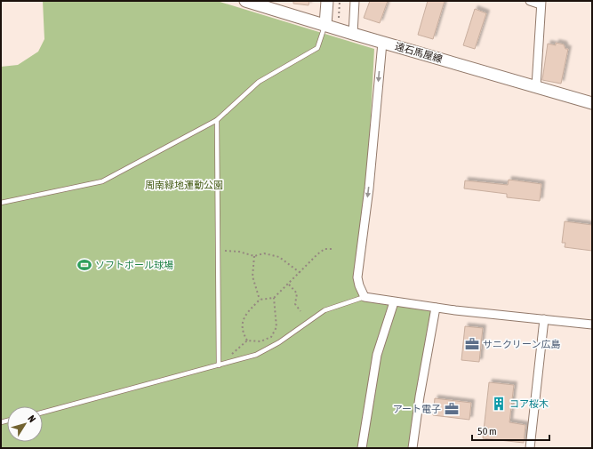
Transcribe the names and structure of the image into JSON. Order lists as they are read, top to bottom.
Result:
{
  "streets": {
    "street": ["遠石馬屋線"]
  },
  "parks": ["周南緑地運動公園"],
  "places": {
    "sports": ["ソフトボール球場"],
    "office": ["サニクリーン広島", "アート電子"],
    "building": ["コア桜木"]
  },
  "scale_bar": "50 m",
  "north": "top right"
}
